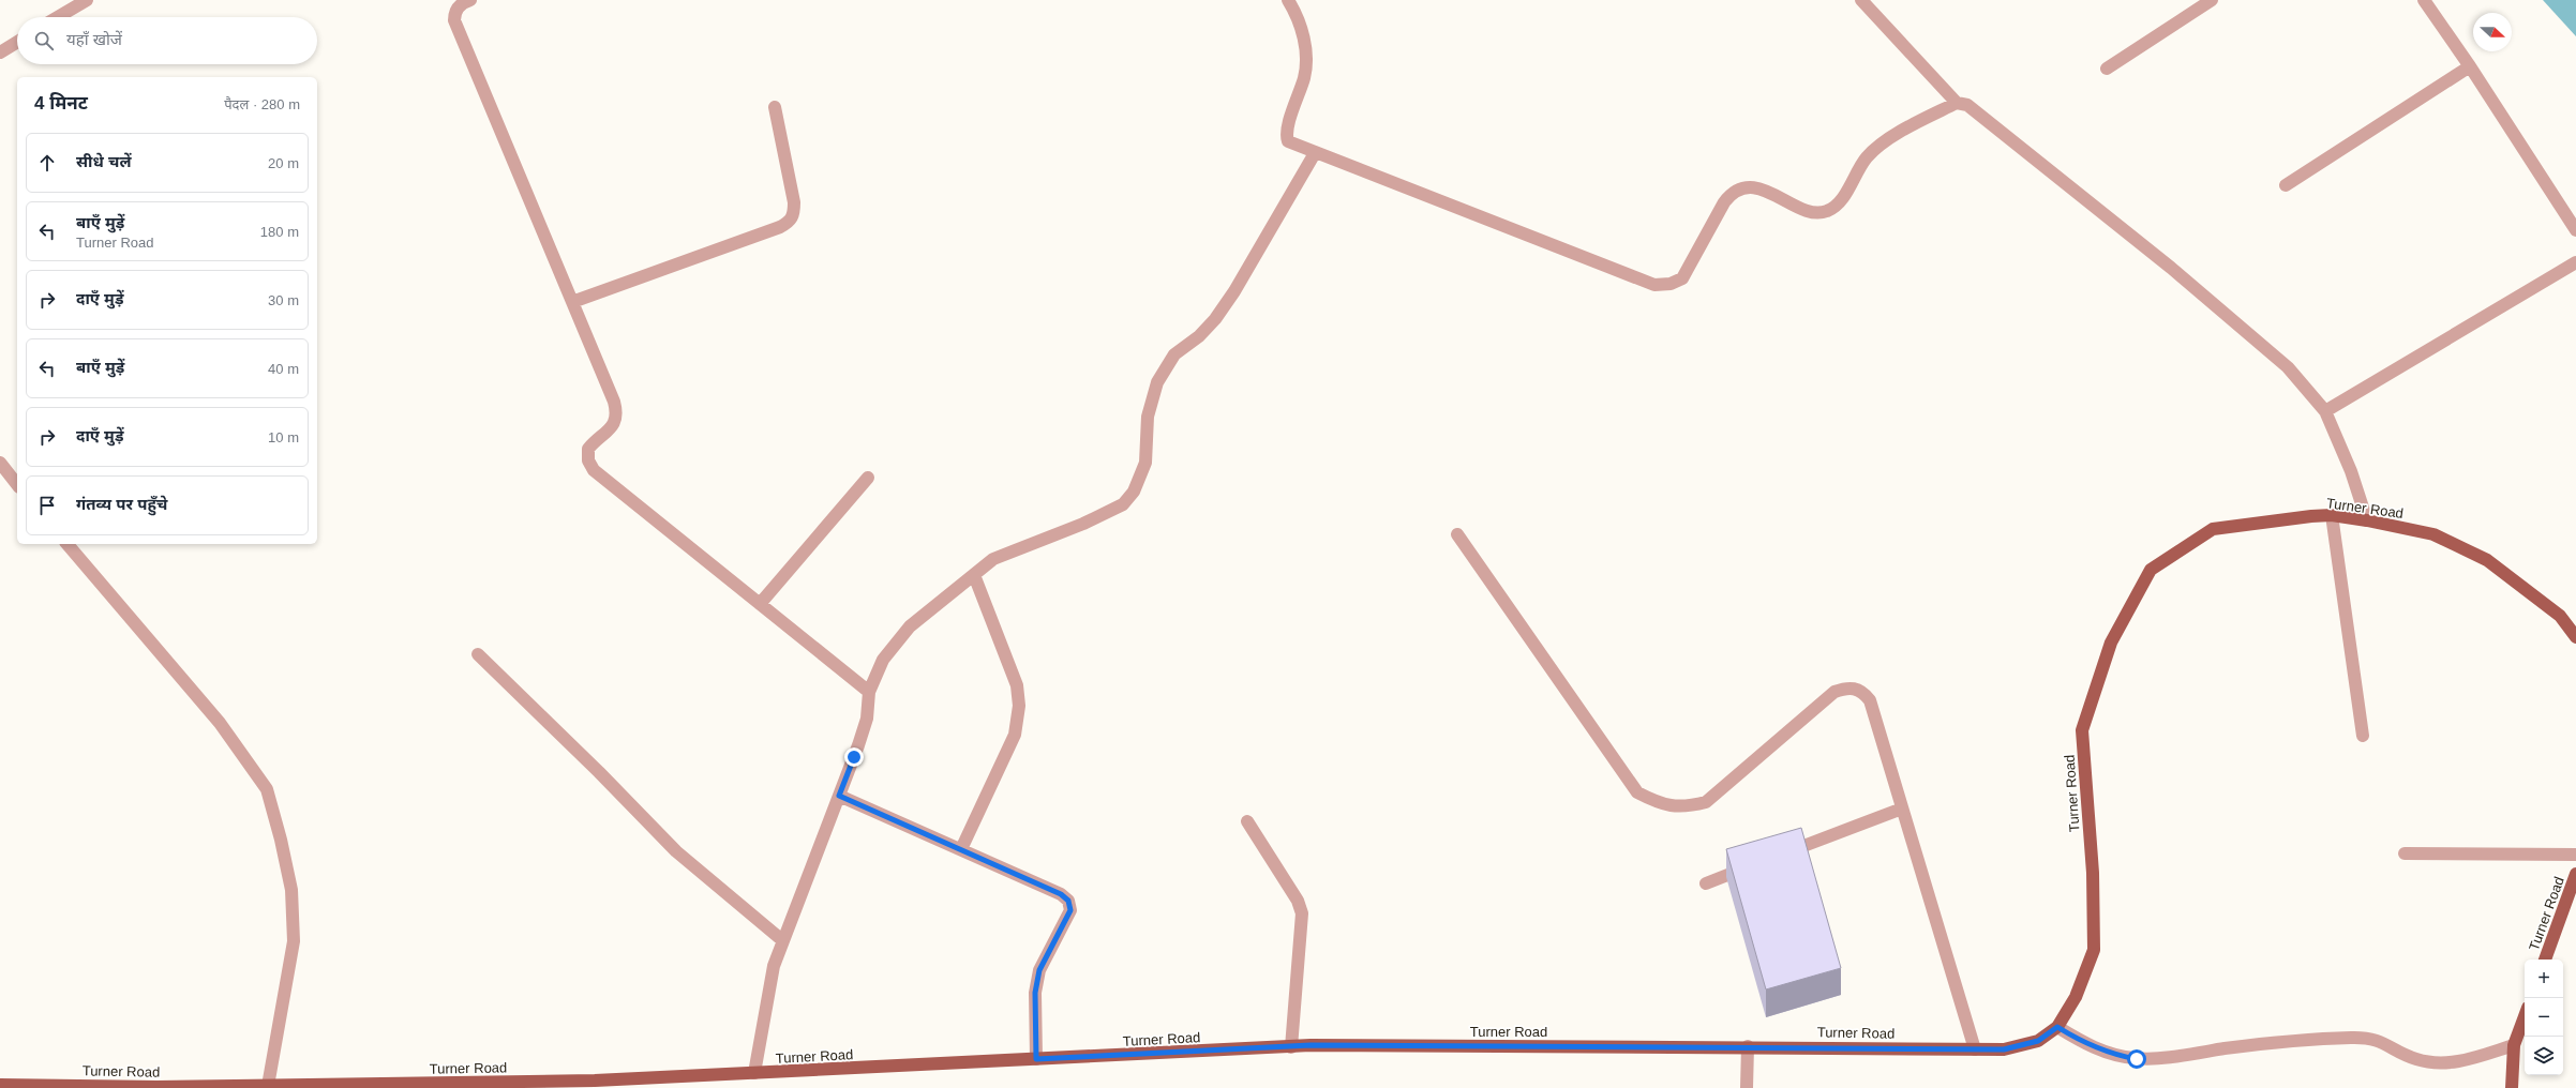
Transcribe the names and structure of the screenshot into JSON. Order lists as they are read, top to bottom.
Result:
{
  "streets": {
    "main road": ["Turner Road"]
  },
  "north": "right",
  "page": {
    "search": "यहाँ खोजें",
    "heading": ["4 मिनट", "पैदल · 280 m"],
    "list": [
      ["सीधे चलें", "20 m"],
      ["बाएँ मुड़ें", "Turner Road", "180 m"],
      ["दाएँ मुड़ें", "30 m"],
      ["बाएँ मुड़ें", "40 m"],
      ["दाएँ मुड़ें", "10 m"],
      "गंतव्य पर पहुँचे"
    ],
    "map_buttons": ["+", "−"]
  }
}
